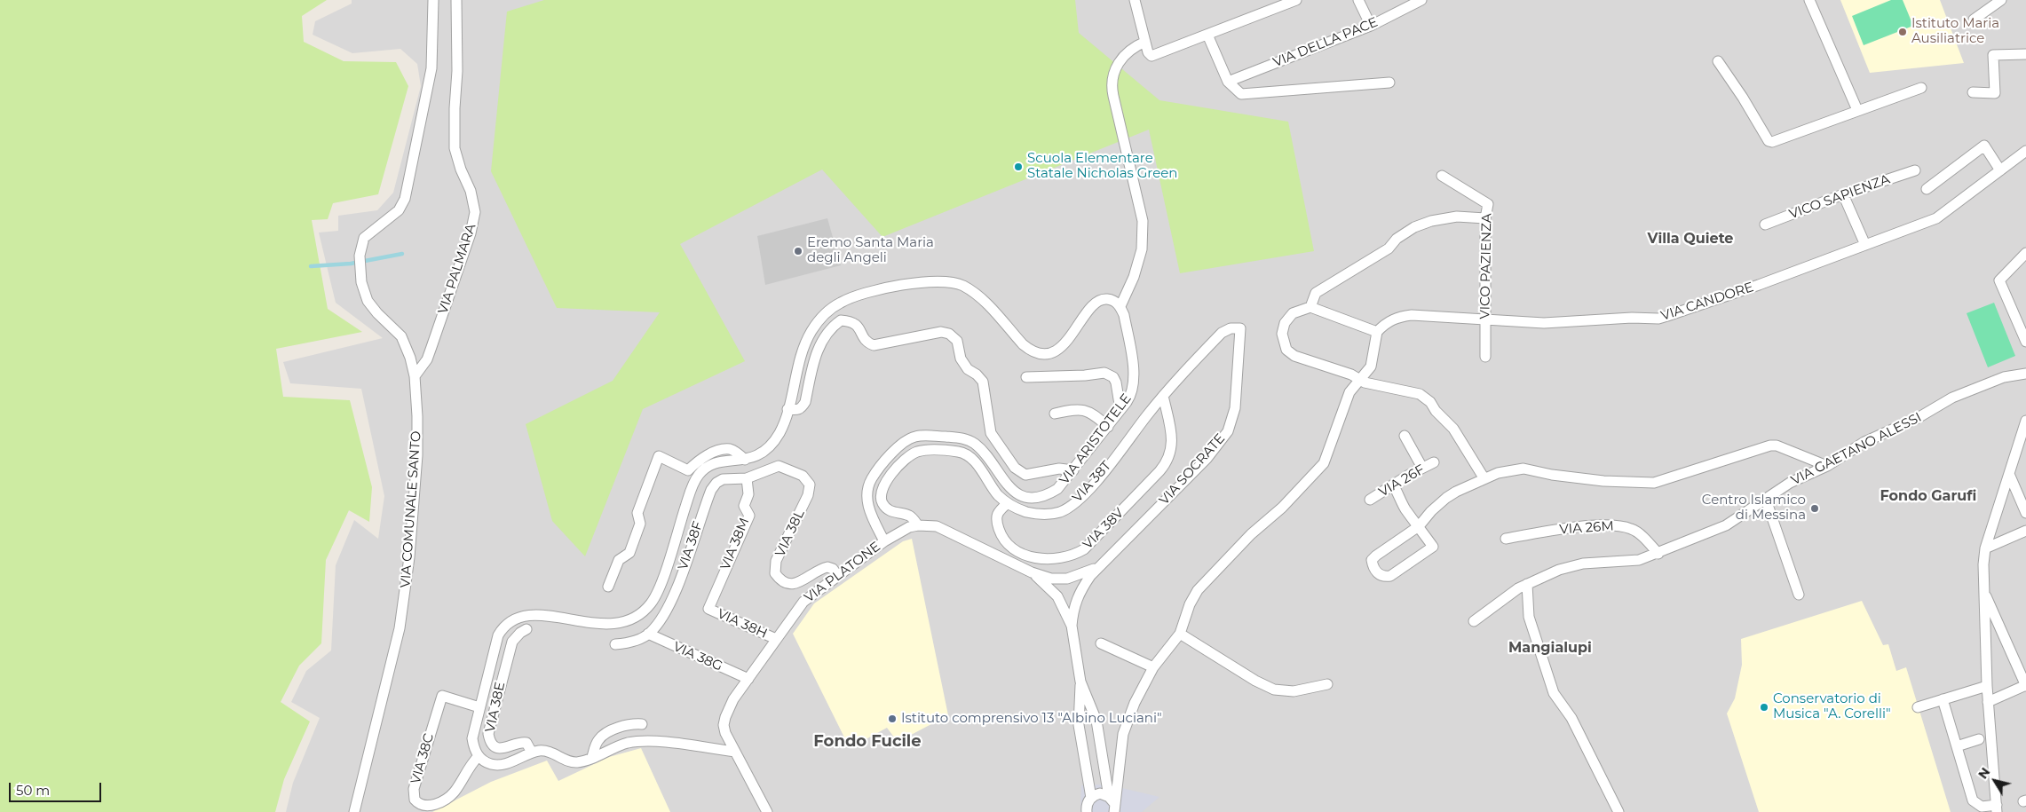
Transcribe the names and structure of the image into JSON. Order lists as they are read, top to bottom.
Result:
{
  "streets": {
    "street": [
      "VIA DELLA PACE",
      "VICO SAPIENZA",
      "VICO PAZIENZA",
      "VIA PALMARA",
      "VIA CANDORE",
      "VIA ARISTOTELE",
      "VIA GAETANO ALESSI",
      "VIA SOCRATE",
      "VIA 26F",
      "VIA 38T",
      "VIA COMUNALE SANTO",
      "VIA 26M",
      "VIA 38V",
      "VIA 38L",
      "VIA 38M",
      "VIA 38F",
      "VIA PLATONE",
      "VIA 38H",
      "VIA 38G",
      "VIA 38E",
      "VIA 38C"
    ]
  },
  "crossings": [
    ["VICO PAZIENZA", "VIA CANDORE"],
    ["VIA PALMARA", "VIA COMUNALE SANTO"],
    ["VIA ARISTOTELE", "VIA PLATONE"],
    ["VIA GAETANO ALESSI", "VIA 26M"],
    ["VIA SOCRATE", "VIA 38T"],
    ["VIA SOCRATE", "VIA PLATONE"],
    ["VIA 38T", "VIA 38V"],
    ["VIA 38T", "VIA PLATONE"],
    ["VIA 38L", "VIA 38F"],
    ["VIA 38L", "VIA PLATONE"],
    ["VIA 38M", "VIA 38F"],
    ["VIA 38M", "VIA 38H"],
    ["VIA 38F", "VIA 38G"],
    ["VIA PLATONE", "VIA 38H"],
    ["VIA PLATONE", "VIA 38G"]
  ],
  "districts": [
    "Villa Quiete",
    "Fondo Garufi",
    "Mangialupi",
    "Fondo Fucile"
  ],
  "places": [
    "Istituto Maria Ausiliatrice",
    "Scuola Elementare Statale Nicholas Green",
    "Eremo Santa Maria degli Angeli",
    "Centro Islamico di Messina",
    "Conservatorio di Musica \"A. Corelli\"",
    "Istituto comprensivo 13 \"Albino Luciani\""
  ],
  "scale_bar": "50 m",
  "north": "top left"
}
